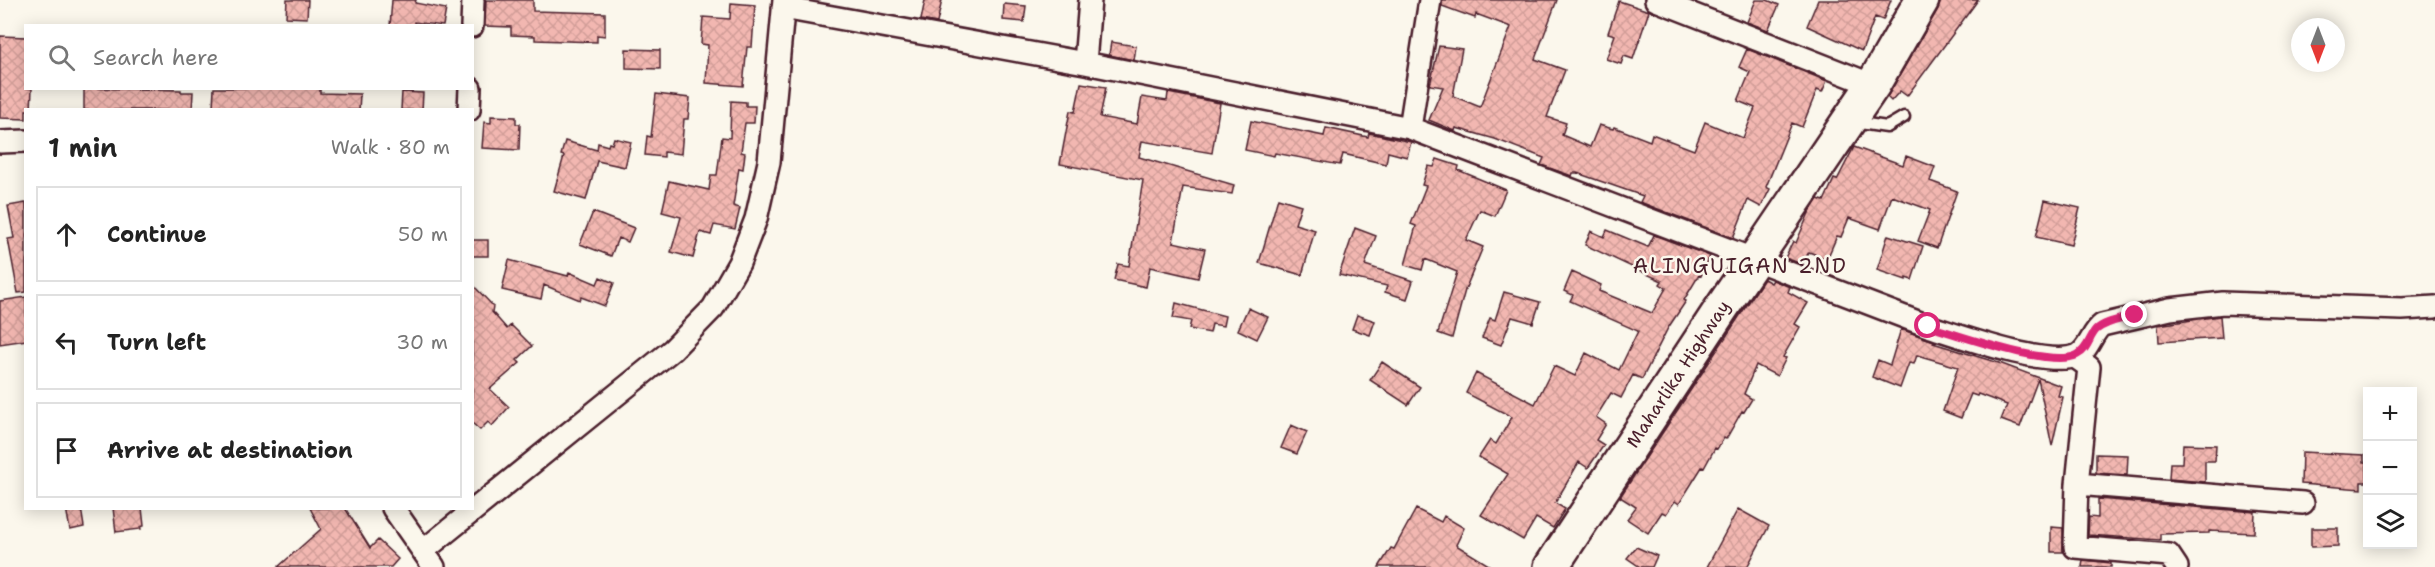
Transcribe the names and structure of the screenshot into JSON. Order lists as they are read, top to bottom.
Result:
{
  "streets": {
    "highway": ["Maharlika Highway"]
  },
  "districts": ["ALINGUIGAN 2ND"],
  "north": "bottom",
  "page": {
    "search": "Search here",
    "heading": ["1 min", "Walk · 80 m"],
    "list": [
      ["Continue", "50 m"],
      ["Turn left", "30 m"],
      "Arrive at destination"
    ],
    "map_buttons": ["+", "−"]
  }
}
